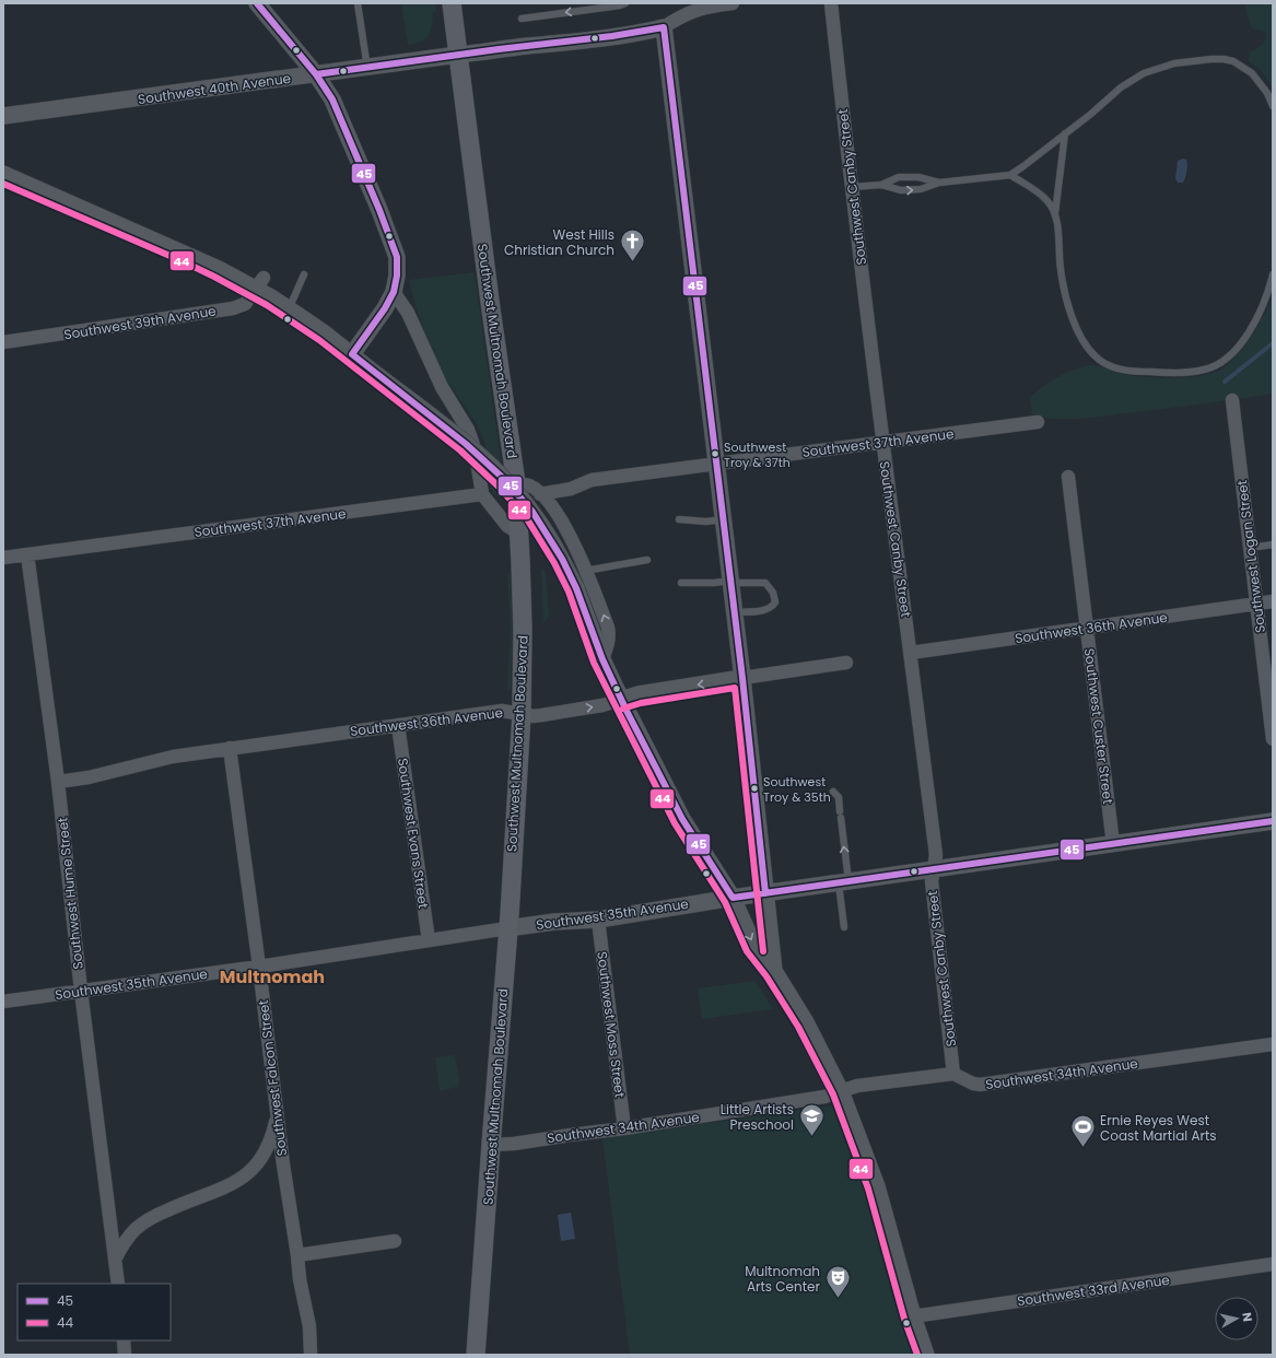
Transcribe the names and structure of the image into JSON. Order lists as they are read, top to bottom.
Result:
{
  "streets": {
    "main road": ["Southwest Multnomah Boulevard"],
    "street": [
      "Southwest 40th Avenue",
      "Southwest Canby Street",
      "Southwest 39th Avenue",
      "Southwest 37th Avenue",
      "Southwest Logan Street",
      "Southwest 36th Avenue",
      "Southwest Custer Street",
      "Southwest Evans Street",
      "Southwest Hume Street",
      "Southwest 35th Avenue",
      "Southwest Moss Street",
      "Southwest 34th Avenue",
      "Southwest Falcon Street",
      "Southwest 33rd Avenue"
    ]
  },
  "crossings": [
    ["Southwest 40th Avenue", "Southwest Multnomah Boulevard"],
    ["Southwest Canby Street", "Southwest 37th Avenue"],
    ["Southwest Canby Street", "Southwest 36th Avenue"],
    ["Southwest Canby Street", "Southwest 35th Avenue"],
    ["Southwest Canby Street", "Southwest 34th Avenue"],
    ["Southwest Multnomah Boulevard", "Southwest 36th Avenue"],
    ["Southwest Multnomah Boulevard", "Southwest 35th Avenue"],
    ["Southwest Multnomah Boulevard", "Southwest 34th Avenue"],
    ["Southwest 37th Avenue", "Southwest Hume Street"],
    ["Southwest Logan Street", "Southwest 36th Avenue"],
    ["Southwest 36th Avenue", "Southwest Custer Street"],
    ["Southwest 36th Avenue", "Southwest Evans Street"],
    ["Southwest 36th Avenue", "Southwest Hume Street"],
    ["Southwest 36th Avenue", "Southwest Falcon Street"],
    ["Southwest Custer Street", "Southwest 35th Avenue"],
    ["Southwest Evans Street", "Southwest 35th Avenue"],
    ["Southwest Hume Street", "Southwest 35th Avenue"],
    ["Southwest 35th Avenue", "Southwest Moss Street"],
    ["Southwest 35th Avenue", "Southwest Falcon Street"],
    ["Southwest Moss Street", "Southwest 34th Avenue"]
  ],
  "districts": ["Multnomah"],
  "places": {
    "church": ["West Hills Christian Church"],
    "other": ["Southwest Troy & 37th", "Southwest Troy & 35th"],
    "school or university": ["Little Artists Preschool"],
    "sports": ["Ernie Reyes West Coast Martial Arts"],
    "theatre": ["Multnomah Arts Center"]
  },
  "lines": ["transit line 45", "transit line 44"],
  "legend": ["45", "44"],
  "north": "right"
}
